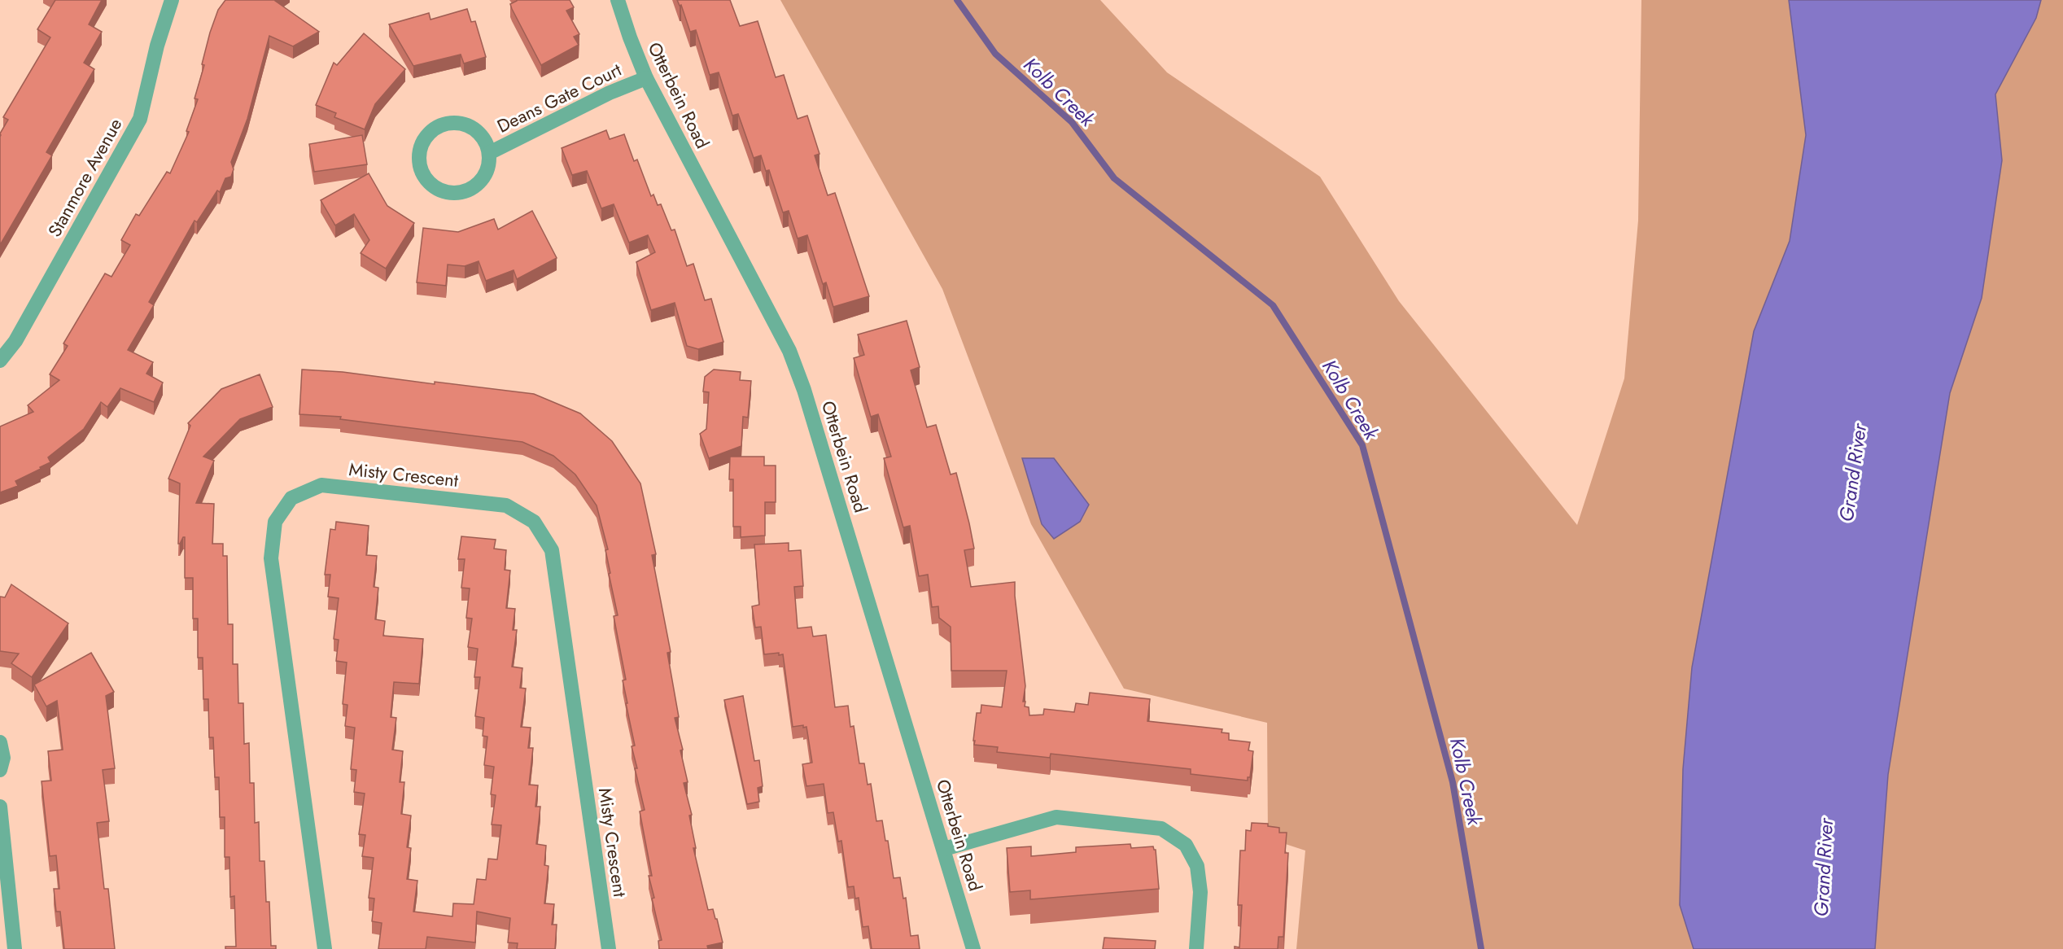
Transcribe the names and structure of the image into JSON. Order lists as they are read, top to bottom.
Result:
{
  "streets": {
    "street": [
      "Otterbein Road",
      "Deans Gate Court",
      "Stanmore Avenue",
      "Misty Crescent"
    ]
  },
  "crossings": [
    ["Otterbein Road", "Deans Gate Court"]
  ],
  "water": ["Kolb Creek", "Grand River"]
}
